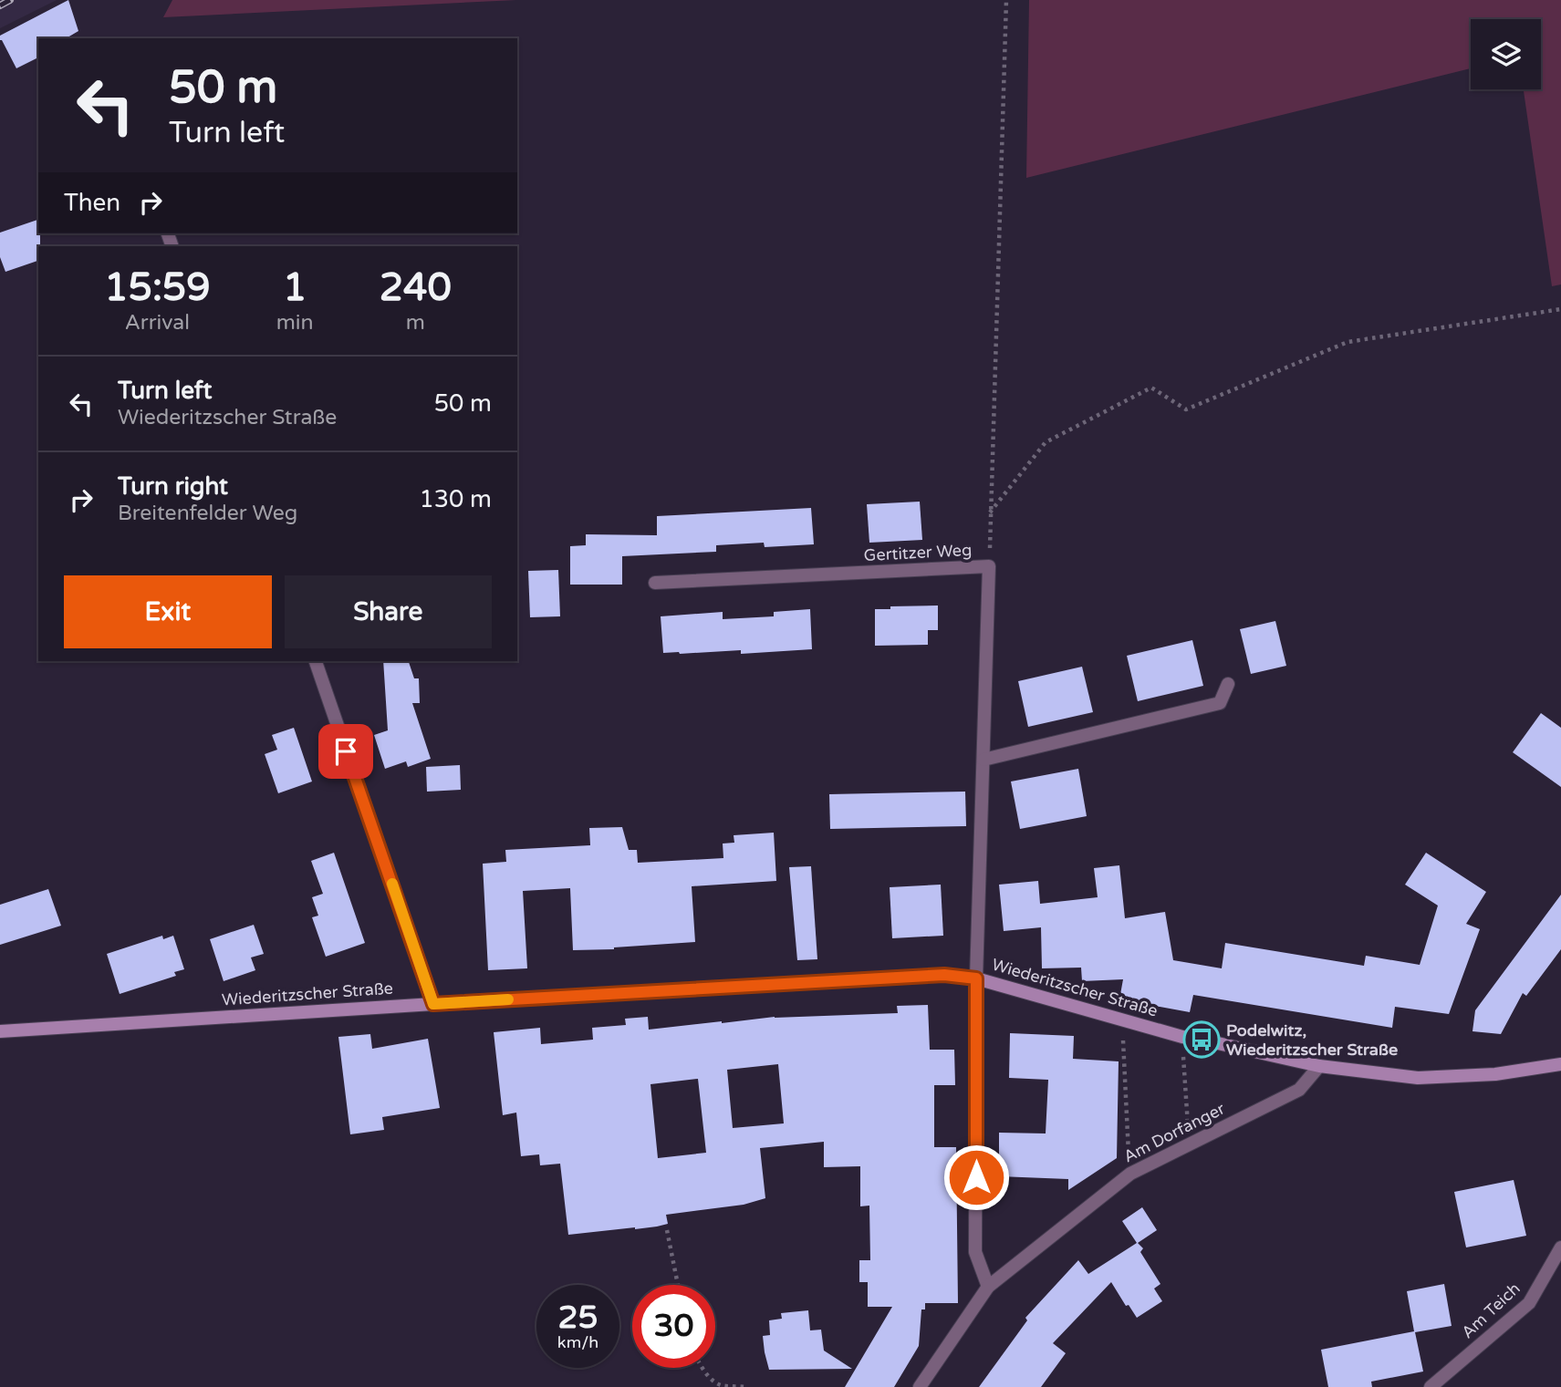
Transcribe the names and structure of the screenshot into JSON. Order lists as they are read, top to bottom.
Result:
{
  "streets": {
    "street": [
      "Gertitzer Weg",
      "Wiederitzscher Straße",
      "Am Dorfanger",
      "Am Teich"
    ]
  },
  "crossings": [
    ["Gertitzer Weg", "Wiederitzscher Straße"],
    ["Gertitzer Weg", "Am Dorfanger"],
    ["Wiederitzscher Straße", "Am Dorfanger"]
  ],
  "places": {
    "bus stop": ["Podelwitz, Wiederitzscher Straße"]
  },
  "page": {
    "turn": ["50 m", "Turn left"],
    "then": "Then",
    "eta": [
      "15:59",
      "Arrival",
      "1",
      "min",
      "240",
      "m"
    ],
    "list": [
      {
        "name": "Turn left",
        "note": "Wiederitzscher Straße",
        "value": "50 m"
      },
      {
        "name": "Turn right",
        "note": "Breitenfelder Weg",
        "value": "130 m"
      }
    ],
    "buttons": ["Exit", "Share"],
    "speed": "25 km/h",
    "limit": "30"
  }
}
